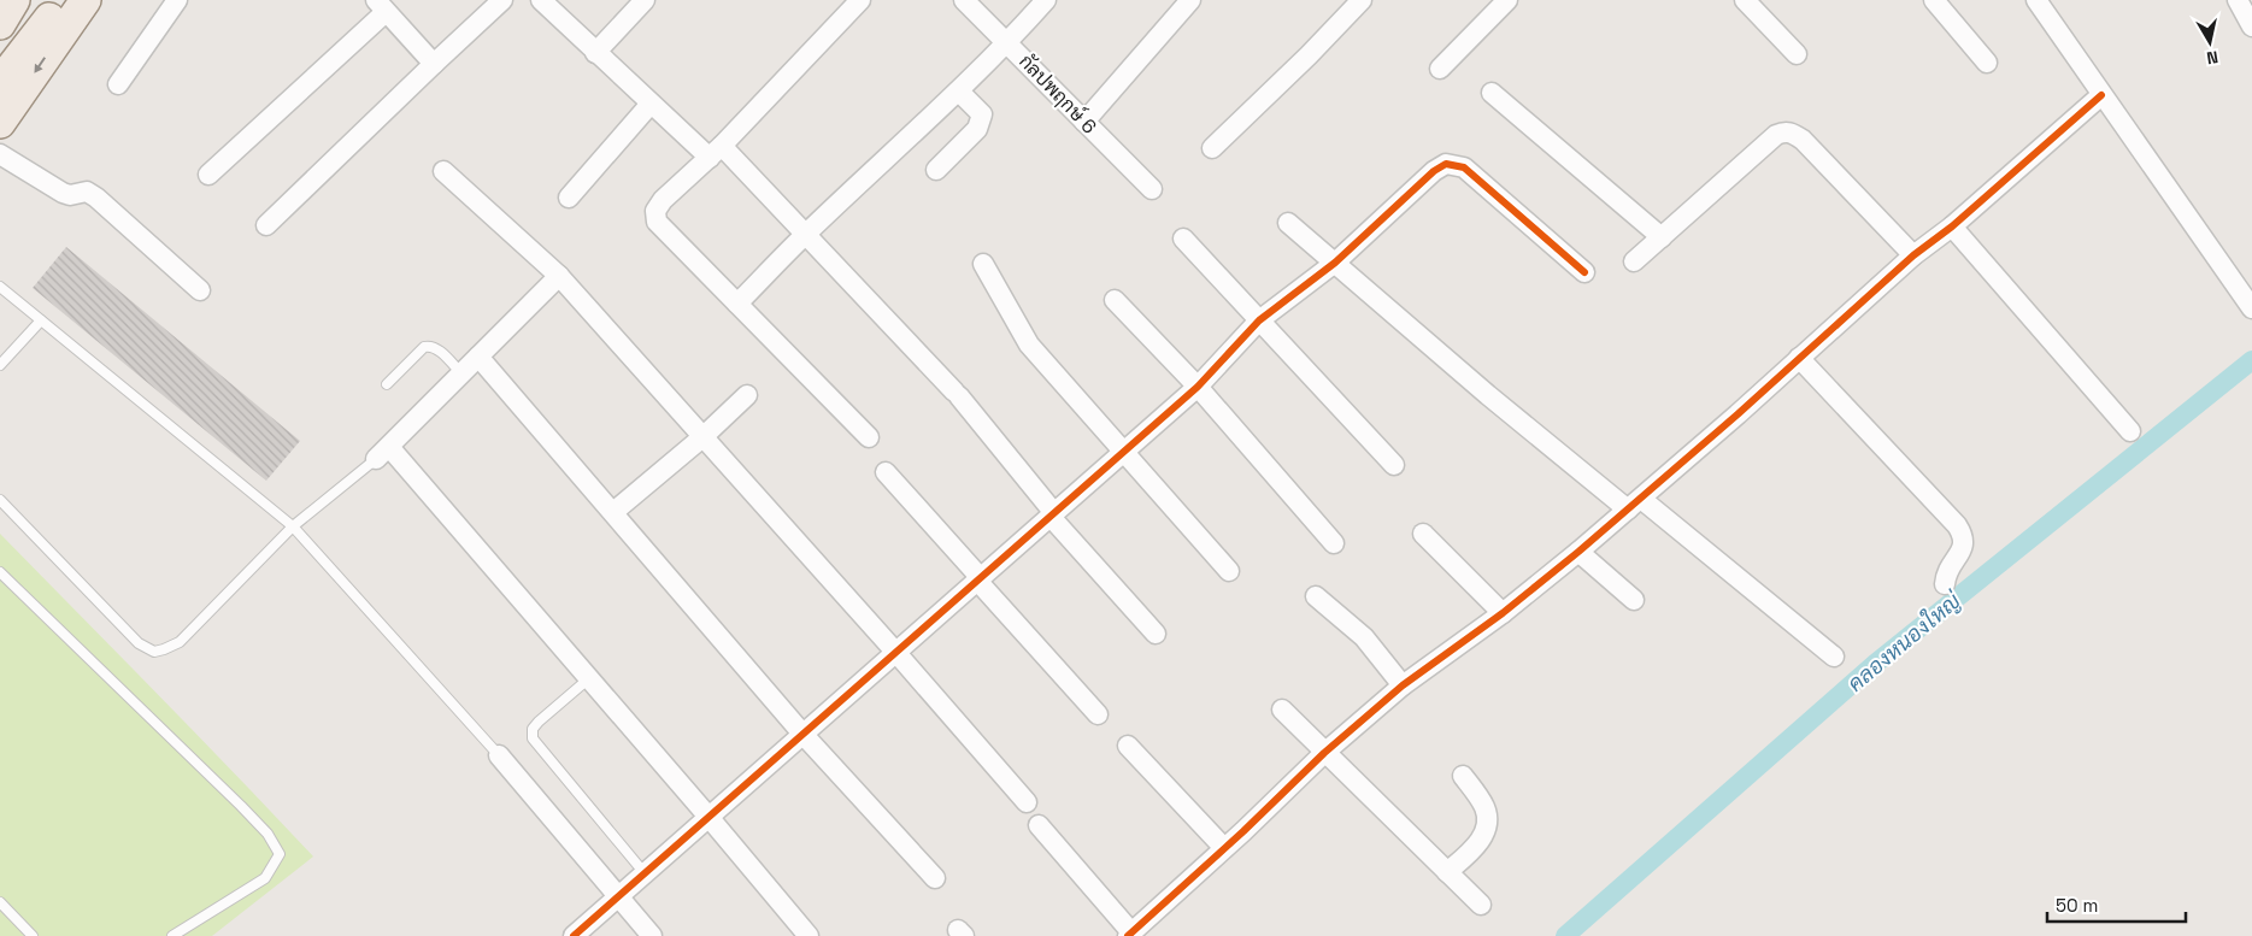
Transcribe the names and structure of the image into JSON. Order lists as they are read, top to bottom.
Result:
{
  "streets": {
    "street": ["กัลปพฤกษ์ 6"]
  },
  "water": ["คลองหนองใหญ่"],
  "scale_bar": "50 m",
  "north": "bottom"
}
